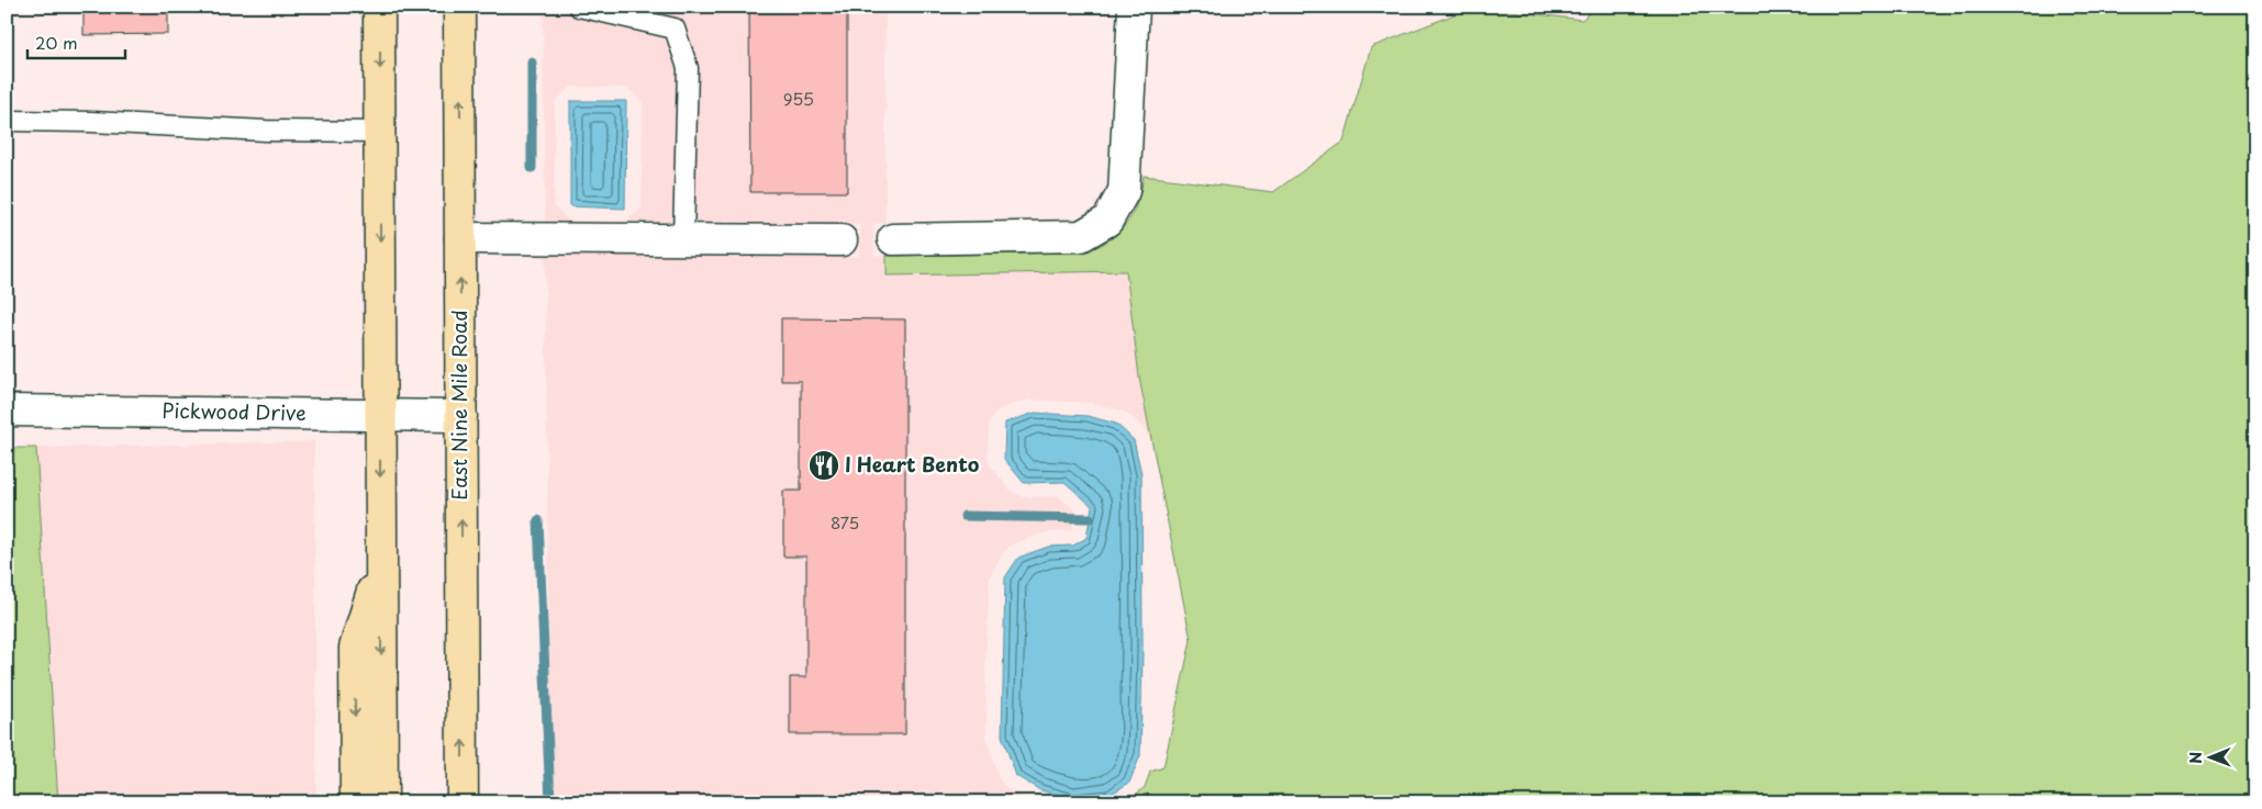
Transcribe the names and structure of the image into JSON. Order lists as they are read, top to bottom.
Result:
{
  "streets": {
    "main road": ["East Nine Mile Road"],
    "street": ["Pickwood Drive"]
  },
  "crossings": [
    ["East Nine Mile Road", "Pickwood Drive"]
  ],
  "places": {
    "restaurant": ["I Heart Bento"]
  },
  "house_numbers": ["955", "875"],
  "scale_bar": "20 m",
  "north": "left"
}
